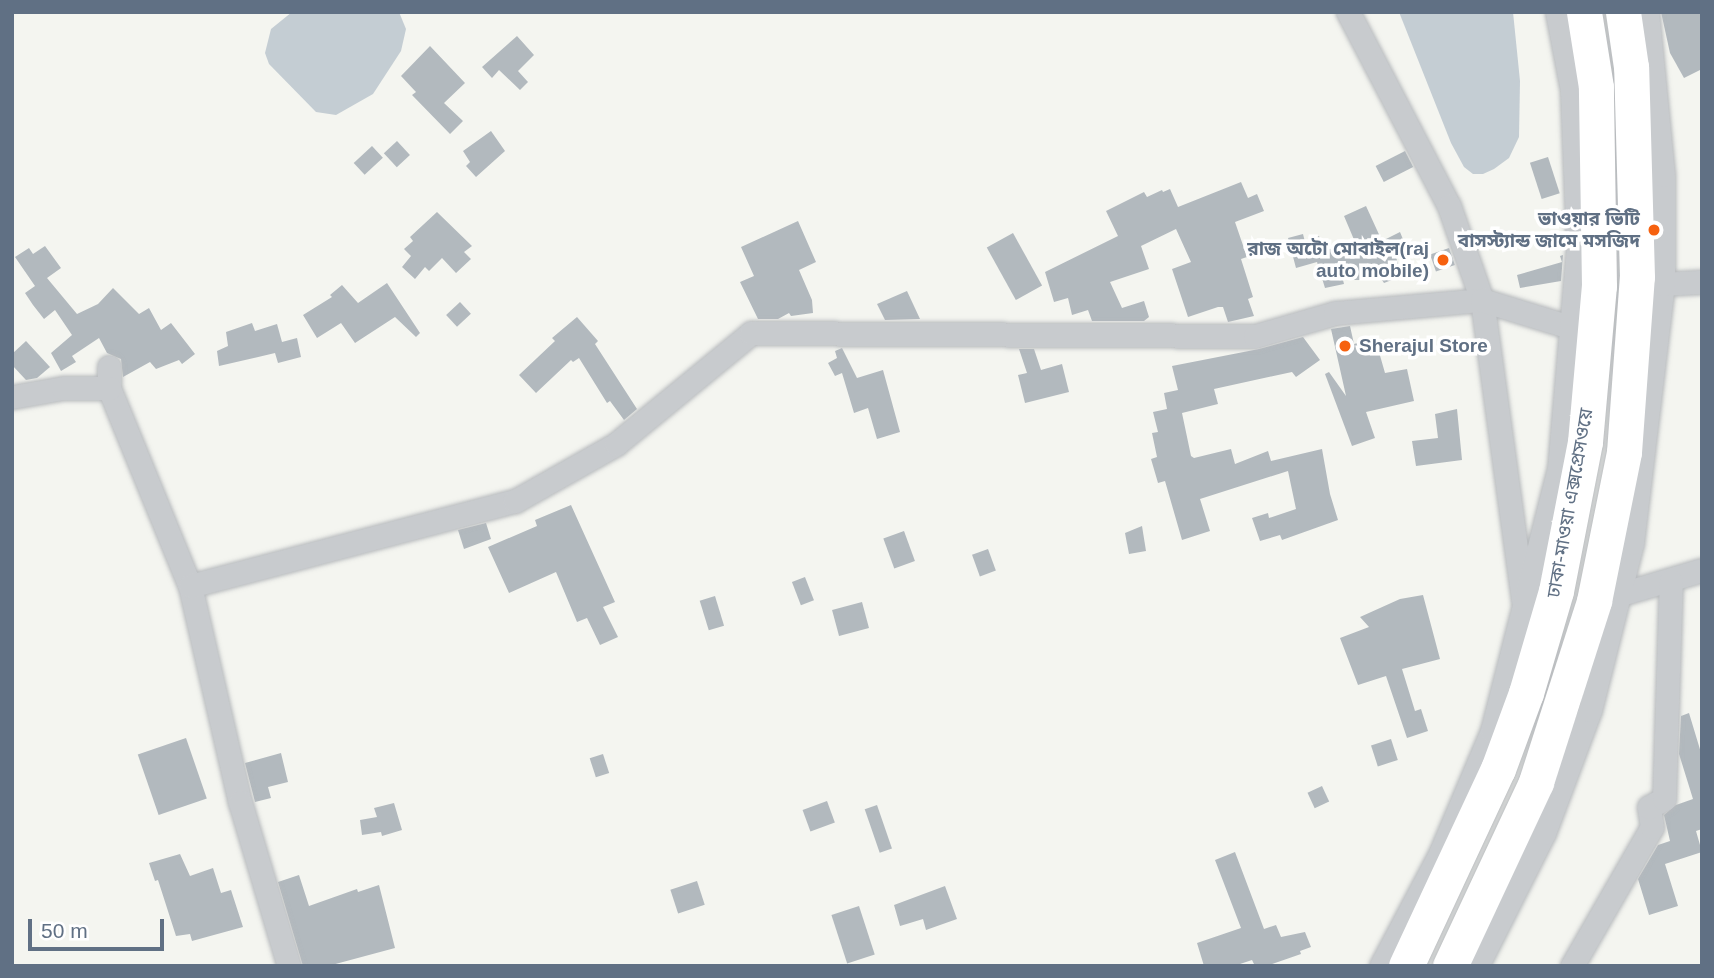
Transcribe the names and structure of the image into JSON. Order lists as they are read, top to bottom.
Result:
{
  "streets": {
    "highway": ["ঢাকা-মাওয়া এক্সপ্রেসওয়ে"]
  },
  "places": ["ভাওয়ার ভিটি বাসস্ট্যান্ড জামে মসজিদ", "রাজ অটো মোবাইল(raj auto mobile)", "Sherajul Store"],
  "scale_bar": "50 m"
}
